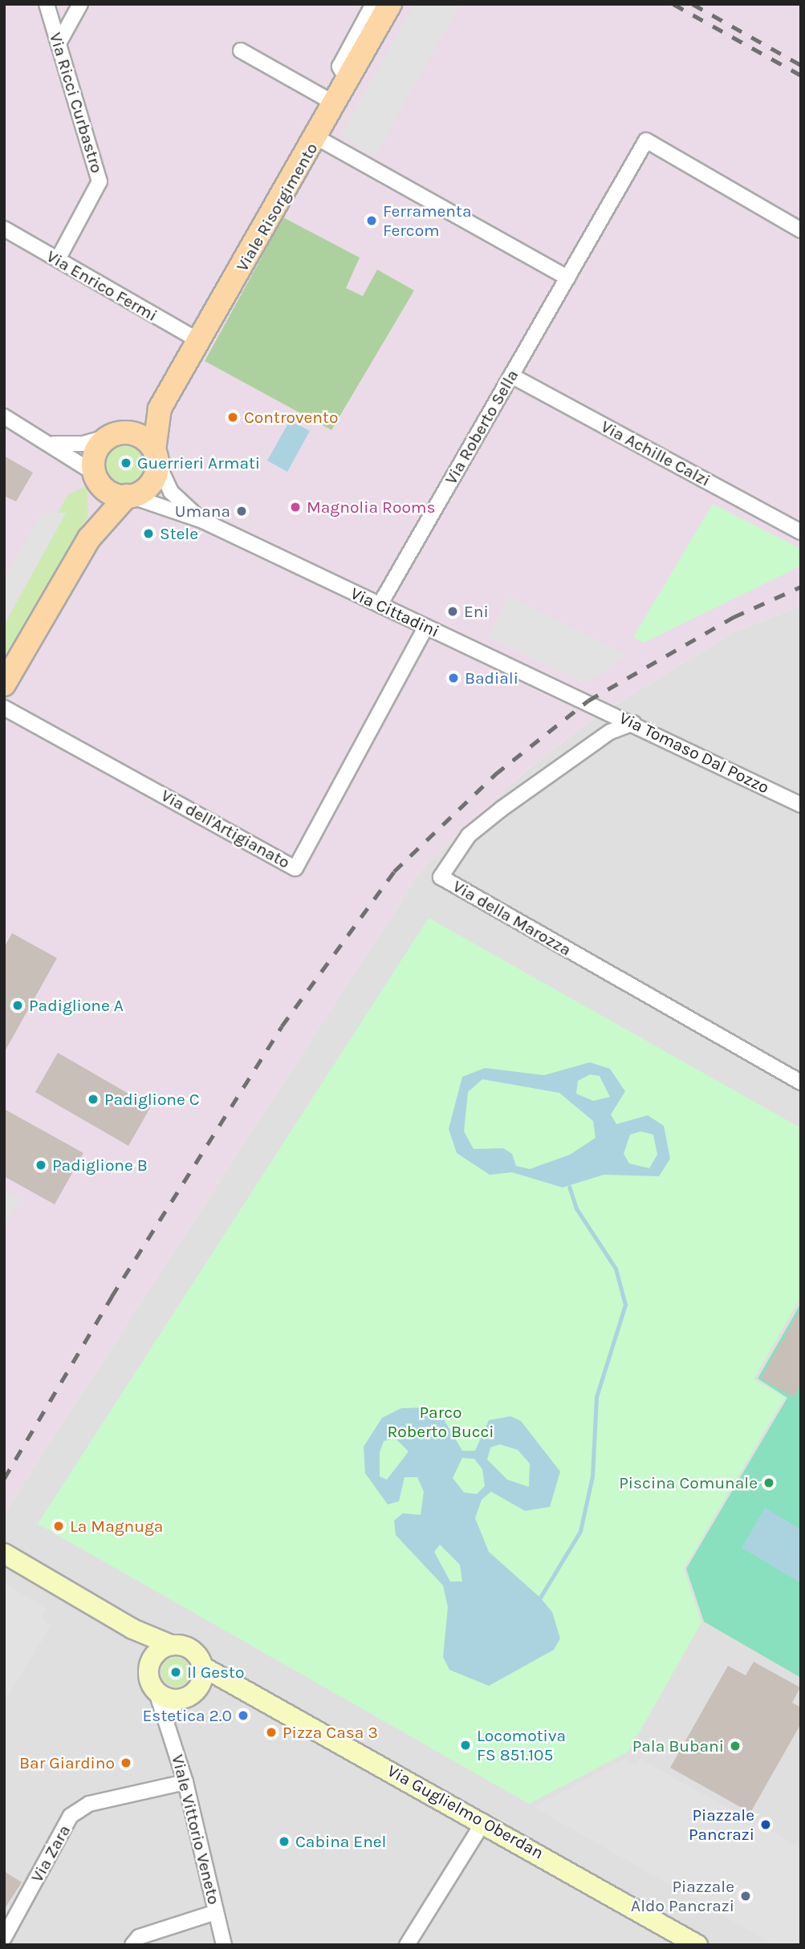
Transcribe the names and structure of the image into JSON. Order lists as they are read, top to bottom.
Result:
{
  "streets": {
    "main road": ["Viale Risorgimento", "Via Guglielmo Oberdan"],
    "street": [
      "Via Ricci Curbastro",
      "Via Enrico Fermi",
      "Via Roberto Sella",
      "Via Achille Calzi",
      "Via Cittadini",
      "Via Tomaso Dal Pozzo",
      "Via dell'Artigianato",
      "Via della Marozza",
      "Viale Vittorio Veneto",
      "Via Zara"
    ]
  },
  "crossings": [
    ["Via Ricci Curbastro", "Via Enrico Fermi"],
    ["Viale Risorgimento", "Via Enrico Fermi"],
    ["Viale Risorgimento", "Via Cittadini"],
    ["Via Roberto Sella", "Via Achille Calzi"],
    ["Via Roberto Sella", "Via Cittadini"],
    ["Via Cittadini", "Via Tomaso Dal Pozzo"],
    ["Via Cittadini", "Via dell'Artigianato"],
    ["Via Tomaso Dal Pozzo", "Via della Marozza"],
    ["Via Guglielmo Oberdan", "Viale Vittorio Veneto"],
    ["Viale Vittorio Veneto", "Via Zara"]
  ],
  "parks": ["Parco Roberto Bucci"],
  "places": [
    "Ferramenta Fercom",
    "Controvento",
    "Guerrieri Armati",
    "Magnolia Rooms",
    "Umana",
    "Stele",
    "Eni",
    "Badiali",
    "Padiglione A",
    "Padiglione C",
    "Padiglione B",
    "Piscina Comunale",
    "La Magnuga",
    "Il Gesto",
    "Estetica 2.0",
    "Pizza Casa 3",
    "Locomotiva FS 851.105",
    "Pala Bubani",
    "Bar Giardino",
    "Piazzale Pancrazi",
    "Cabina Enel",
    "Piazzale Aldo Pancrazi"
  ]
}
